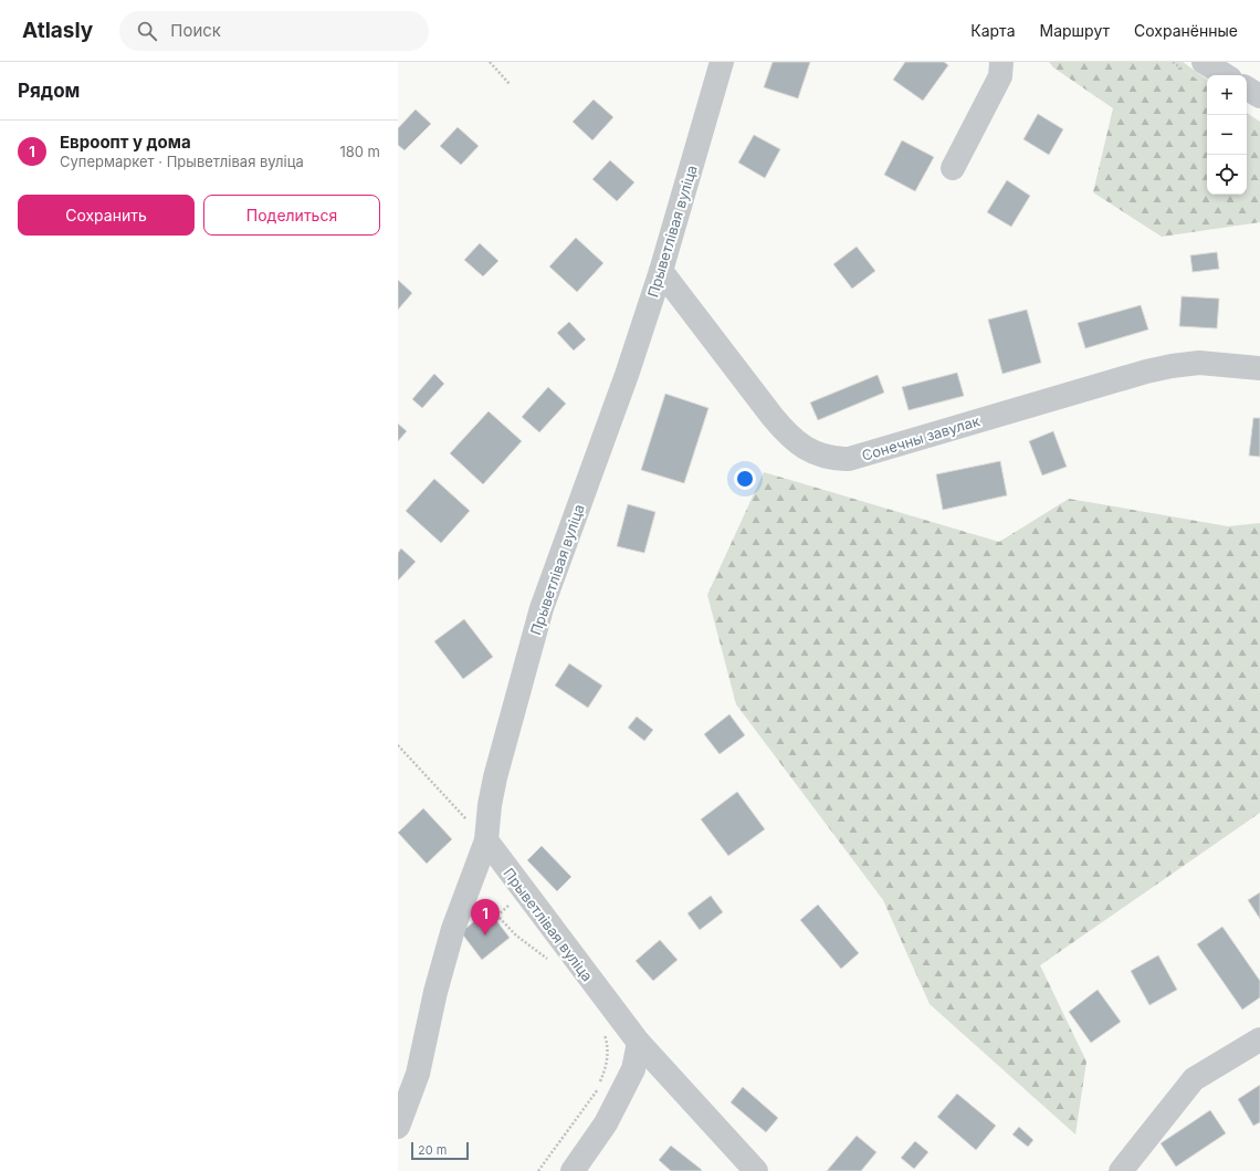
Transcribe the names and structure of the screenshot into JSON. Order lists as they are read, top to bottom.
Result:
{
  "streets": {
    "street": ["Прыветлівая вуліца", "Сонечны завулак"]
  },
  "crossings": [
    ["Прыветлівая вуліца", "Сонечны завулак"]
  ],
  "scale_bar": "20 m",
  "page": {
    "header": "Atlasly",
    "search": "Поиск",
    "nav": ["Карта", "Маршрут", "Сохранённые"],
    "heading": "Рядом",
    "map_buttons": ["+", "−"],
    "list": [
      {
        "mark": "1",
        "name": "Евроопт у дома",
        "note": "Супермаркет · Прыветлівая вуліца",
        "value": "180 m"
      }
    ],
    "buttons": ["Сохранить", "Поделиться"],
    "pins": "1",
    "scale": "20 m"
  }
}
